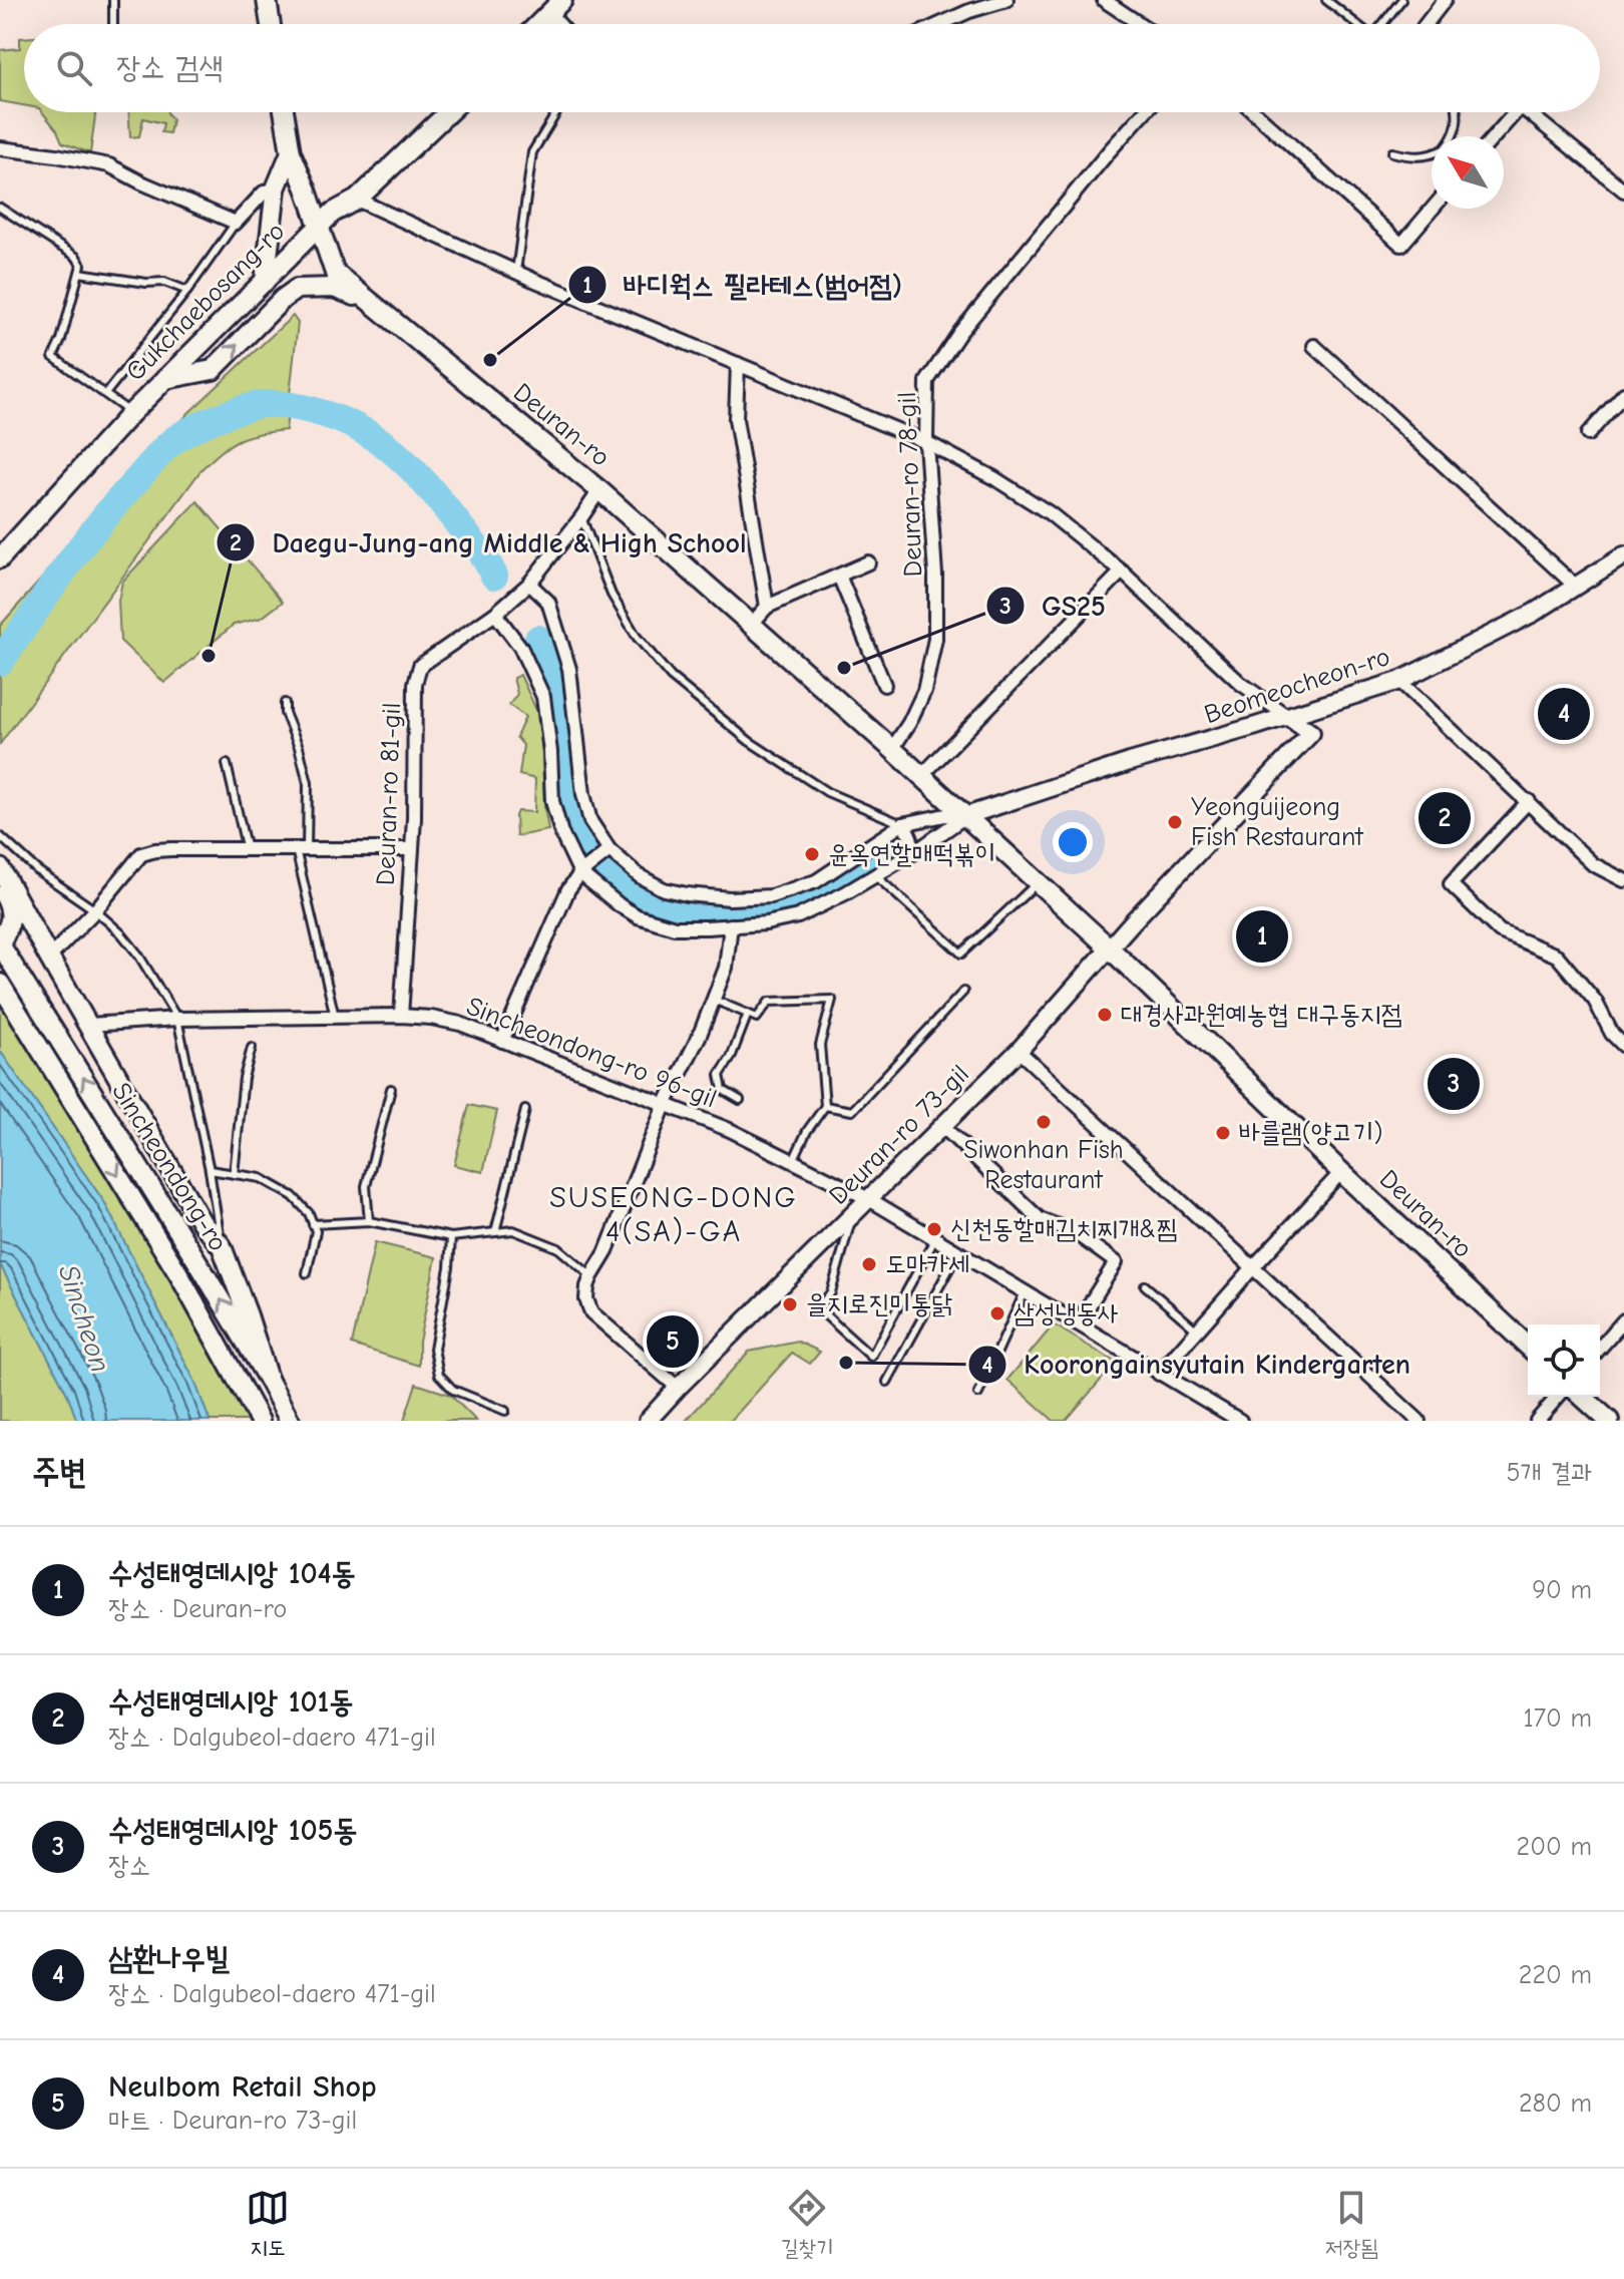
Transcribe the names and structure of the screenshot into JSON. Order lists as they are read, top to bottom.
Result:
{
  "streets": {
    "main road": ["Gukchaebosang-ro", "Deuran-ro", "Sincheondong-ro"],
    "street": [
      "Deuran-ro 78-gil",
      "Beomeocheon-ro",
      "Deuran-ro 81-gil",
      "Sincheondong-ro 96-gil",
      "Deuran-ro 73-gil"
    ]
  },
  "crossings": [
    ["Gukchaebosang-ro", "Deuran-ro"],
    ["Deuran-ro", "Deuran-ro 78-gil"],
    ["Deuran-ro", "Beomeocheon-ro"],
    ["Deuran-ro", "Deuran-ro 73-gil"],
    ["Deuran-ro 81-gil", "Sincheondong-ro 96-gil"],
    ["Sincheondong-ro 96-gil", "Deuran-ro 73-gil"]
  ],
  "districts": ["SUSEONG-DONG 4(SA)-GA"],
  "water": ["Sincheon"],
  "places": [
    "바디웍스 필라테스(범어점)",
    "Daegu-Jung-ang Middle & High School",
    "GS25",
    "Yeonguijeong Fish Restaurant",
    "윤옥연할매떡볶이",
    "대경사과원예농협 대구동지점",
    "Siwonhan Fish Restaurant",
    "바를램(양고기)",
    "신천동할매김치찌개&찜",
    "도마카세",
    "을지로진미통닭",
    "삼성냉동사",
    "Koorongainsyutain Kindergarten"
  ],
  "north": "top left",
  "page": {
    "search": "장소 검색",
    "pins": [
      "4",
      "2",
      "1",
      "3",
      "5"
    ],
    "heading": ["주변", "5개 결과"],
    "list": [
      {
        "mark": "1",
        "name": "수성태영데시앙 104동",
        "note": "장소 · Deuran-ro",
        "value": "90 m"
      },
      {
        "mark": "2",
        "name": "수성태영데시앙 101동",
        "note": "장소 · Dalgubeol-daero 471-gil",
        "value": "170 m"
      },
      {
        "mark": "3",
        "name": "수성태영데시앙 105동",
        "note": "장소",
        "value": "200 m"
      },
      {
        "mark": "4",
        "name": "삼환나우빌",
        "note": "장소 · Dalgubeol-daero 471-gil",
        "value": "220 m"
      },
      {
        "mark": "5",
        "name": "Neulbom Retail Shop",
        "note": "마트 · Deuran-ro 73-gil",
        "value": "280 m"
      }
    ],
    "nav": ["지도", "길찾기", "저장됨"]
  }
}
